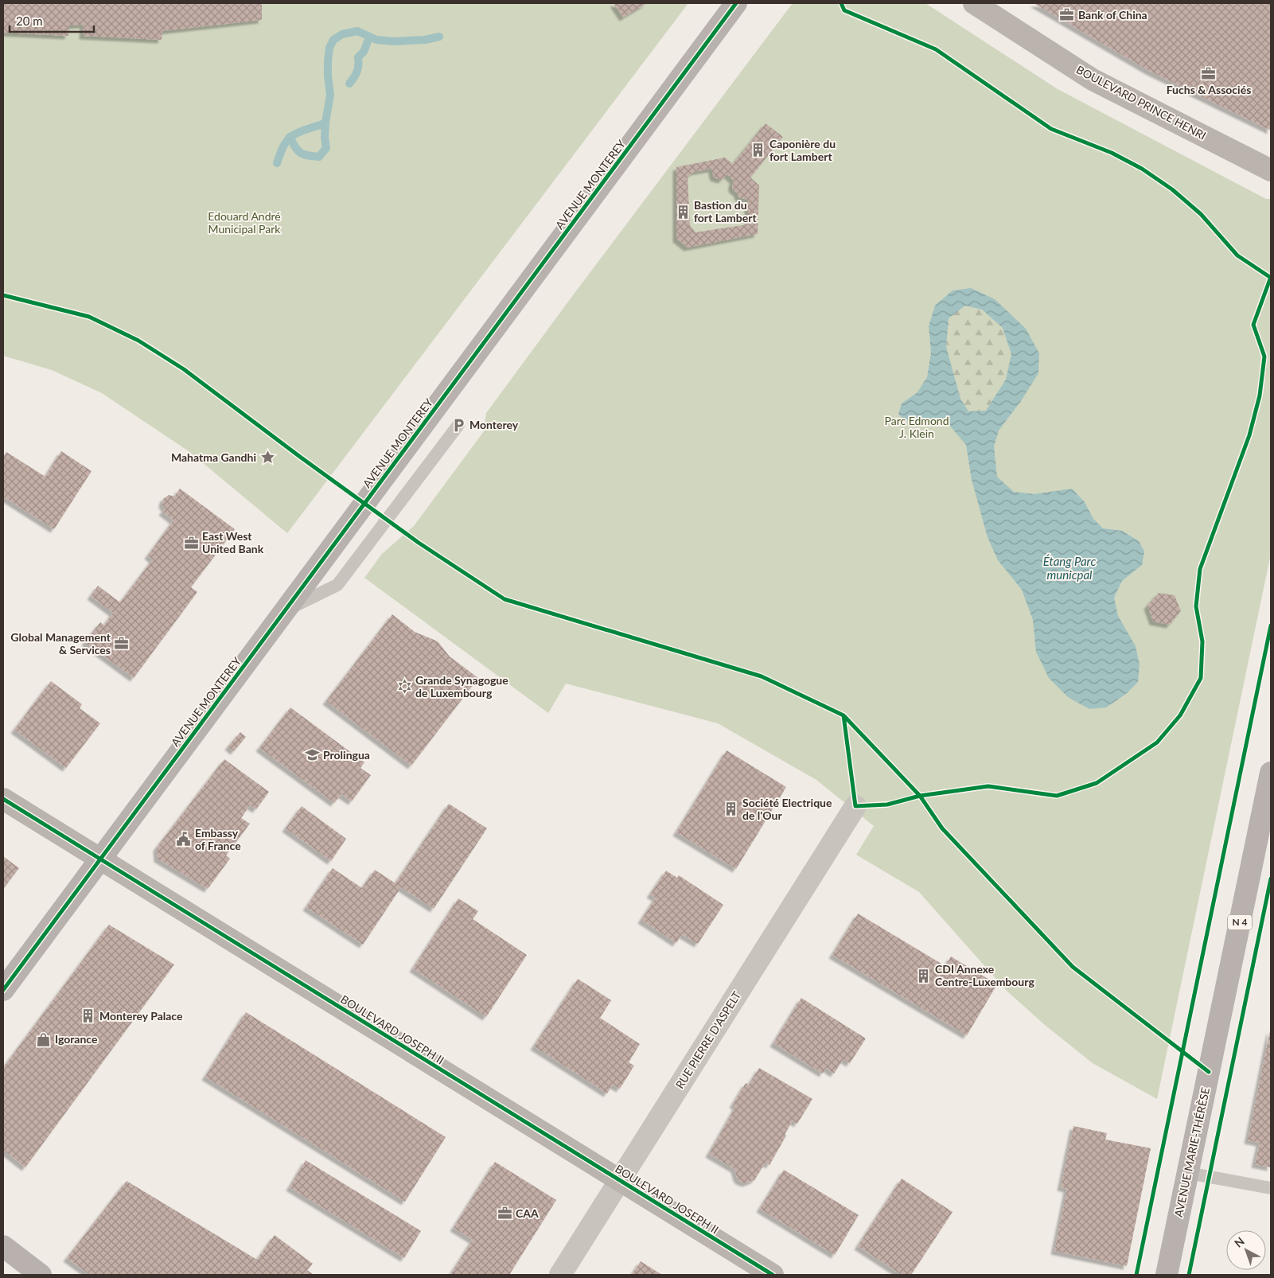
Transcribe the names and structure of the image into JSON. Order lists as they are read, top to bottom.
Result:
{
  "streets": {
    "main road": [
      "BOULEVARD PRINCE HENRI",
      "AVENUE MONTEREY",
      "N 4",
      "BOULEVARD JOSEPH II",
      "AVENUE MARIE-THÉRÈSE"
    ],
    "street": ["RUE PIERRE D'ASPELT"]
  },
  "crossings": [
    ["AVENUE MONTEREY", "BOULEVARD JOSEPH II"],
    ["BOULEVARD JOSEPH II", "RUE PIERRE D'ASPELT"]
  ],
  "water": ["Étang Parc municpal"],
  "parks": ["Edouard André Municipal Park", "Parc Edmond J. Klein"],
  "places": {
    "office": [
      "Bank of China",
      "Fuchs & Associés",
      "East West United Bank",
      "Global Management & Services",
      "CAA"
    ],
    "building": [
      "Caponière du fort Lambert",
      "Bastion du fort Lambert",
      "Société Electrique de l'Our",
      "CDI Annexe Centre-Luxembourg",
      "Monterey Palace"
    ],
    "parking": ["Monterey"],
    "place": ["Mahatma Gandhi"],
    "synagogue": ["Grande Synagogue de Luxembourg"],
    "school or university": ["Prolingua"],
    "public building": ["Embassy of France"],
    "shop": ["Igorance"]
  },
  "scale_bar": "20 m",
  "north": "top left"
}
